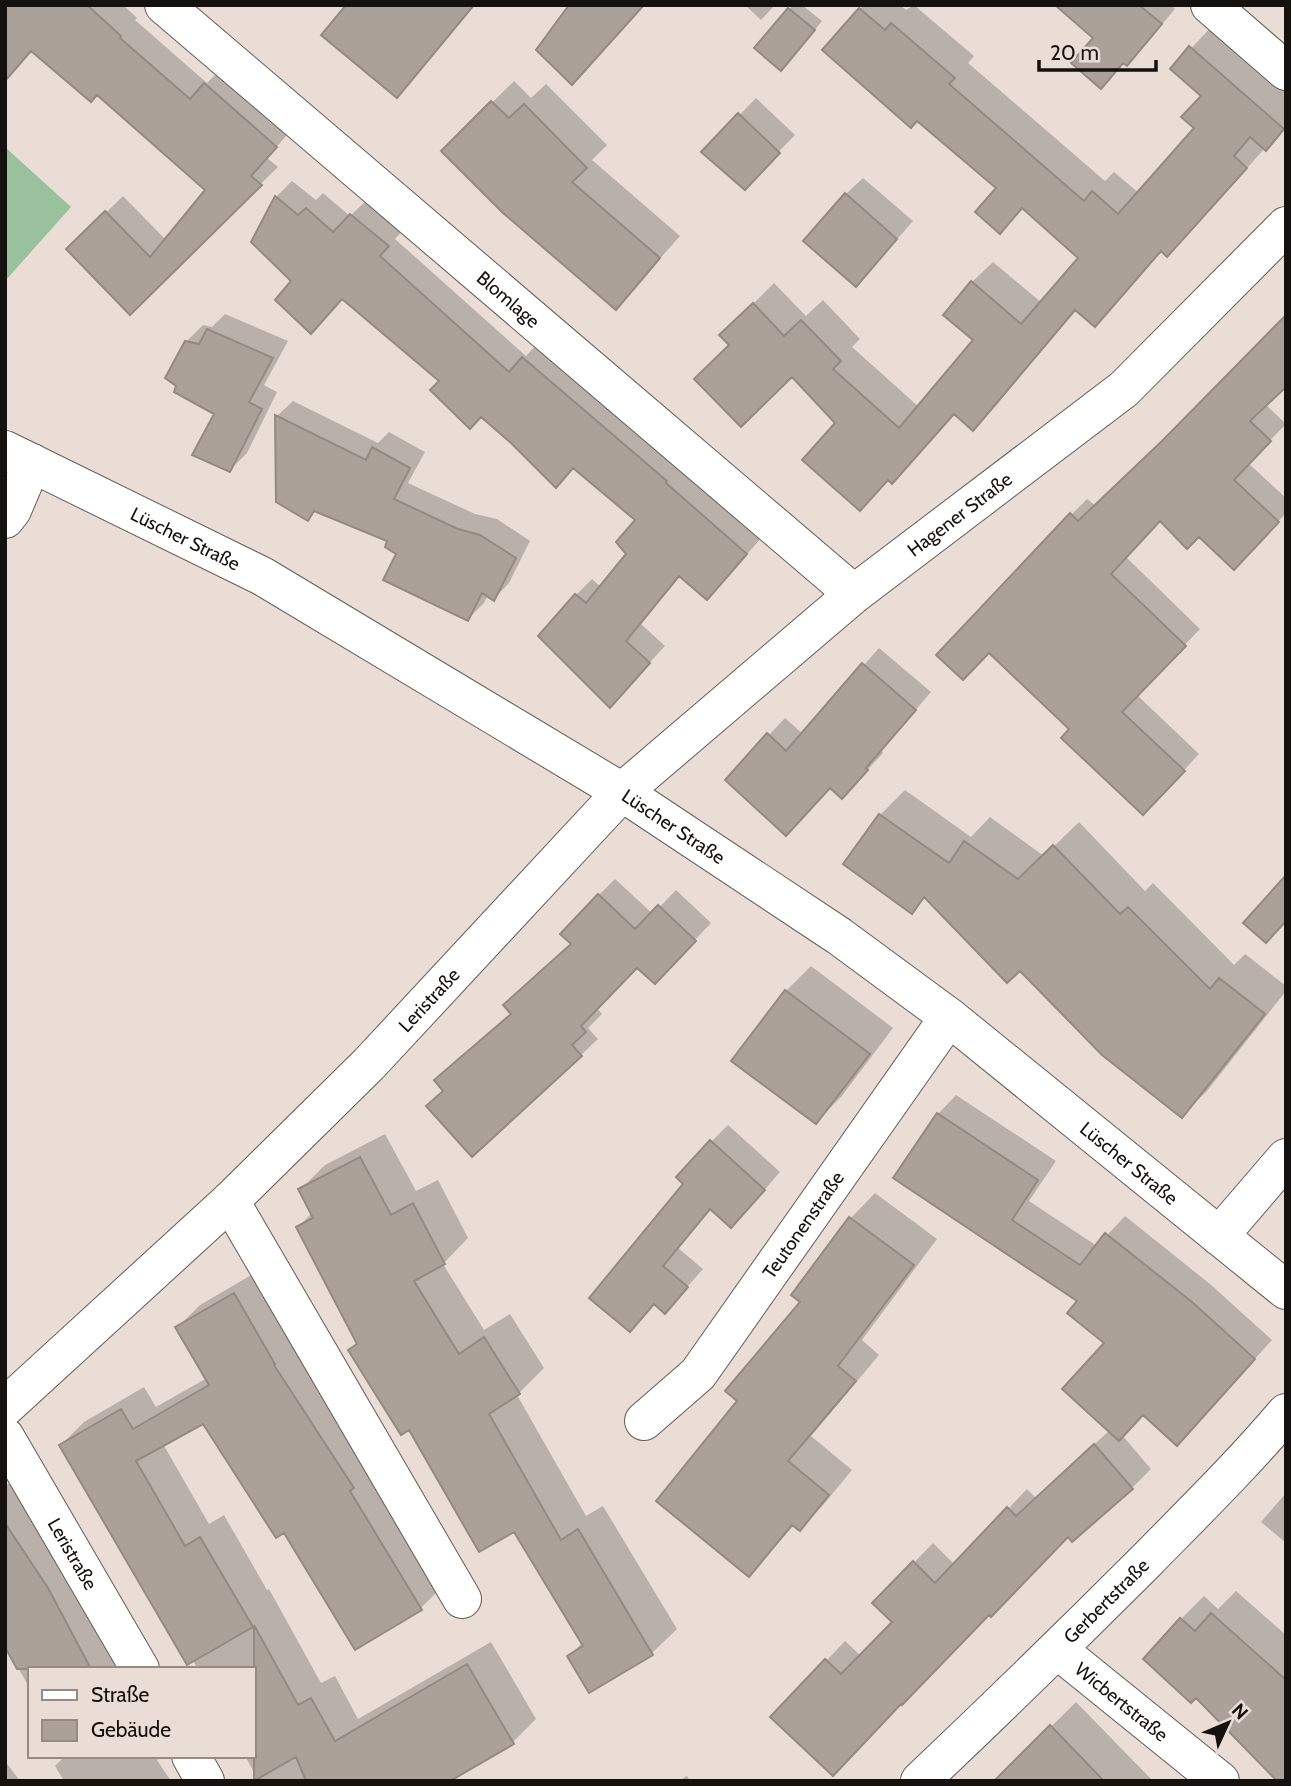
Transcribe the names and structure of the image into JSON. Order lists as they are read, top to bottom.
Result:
{
  "streets": {
    "street": [
      "Blomlage",
      "Hagener Straße",
      "Lüscher Straße",
      "Leristraße",
      "Teutonenstraße",
      "Gerbertstraße",
      "Wicbertstraße"
    ]
  },
  "crossings": [
    ["Blomlage", "Hagener Straße"],
    ["Hagener Straße", "Lüscher Straße"],
    ["Hagener Straße", "Leristraße"],
    ["Lüscher Straße", "Leristraße"],
    ["Lüscher Straße", "Teutonenstraße"],
    ["Gerbertstraße", "Wicbertstraße"]
  ],
  "legend": ["Straße", "Gebäude"],
  "scale_bar": "20 m",
  "north": "top right"
}
